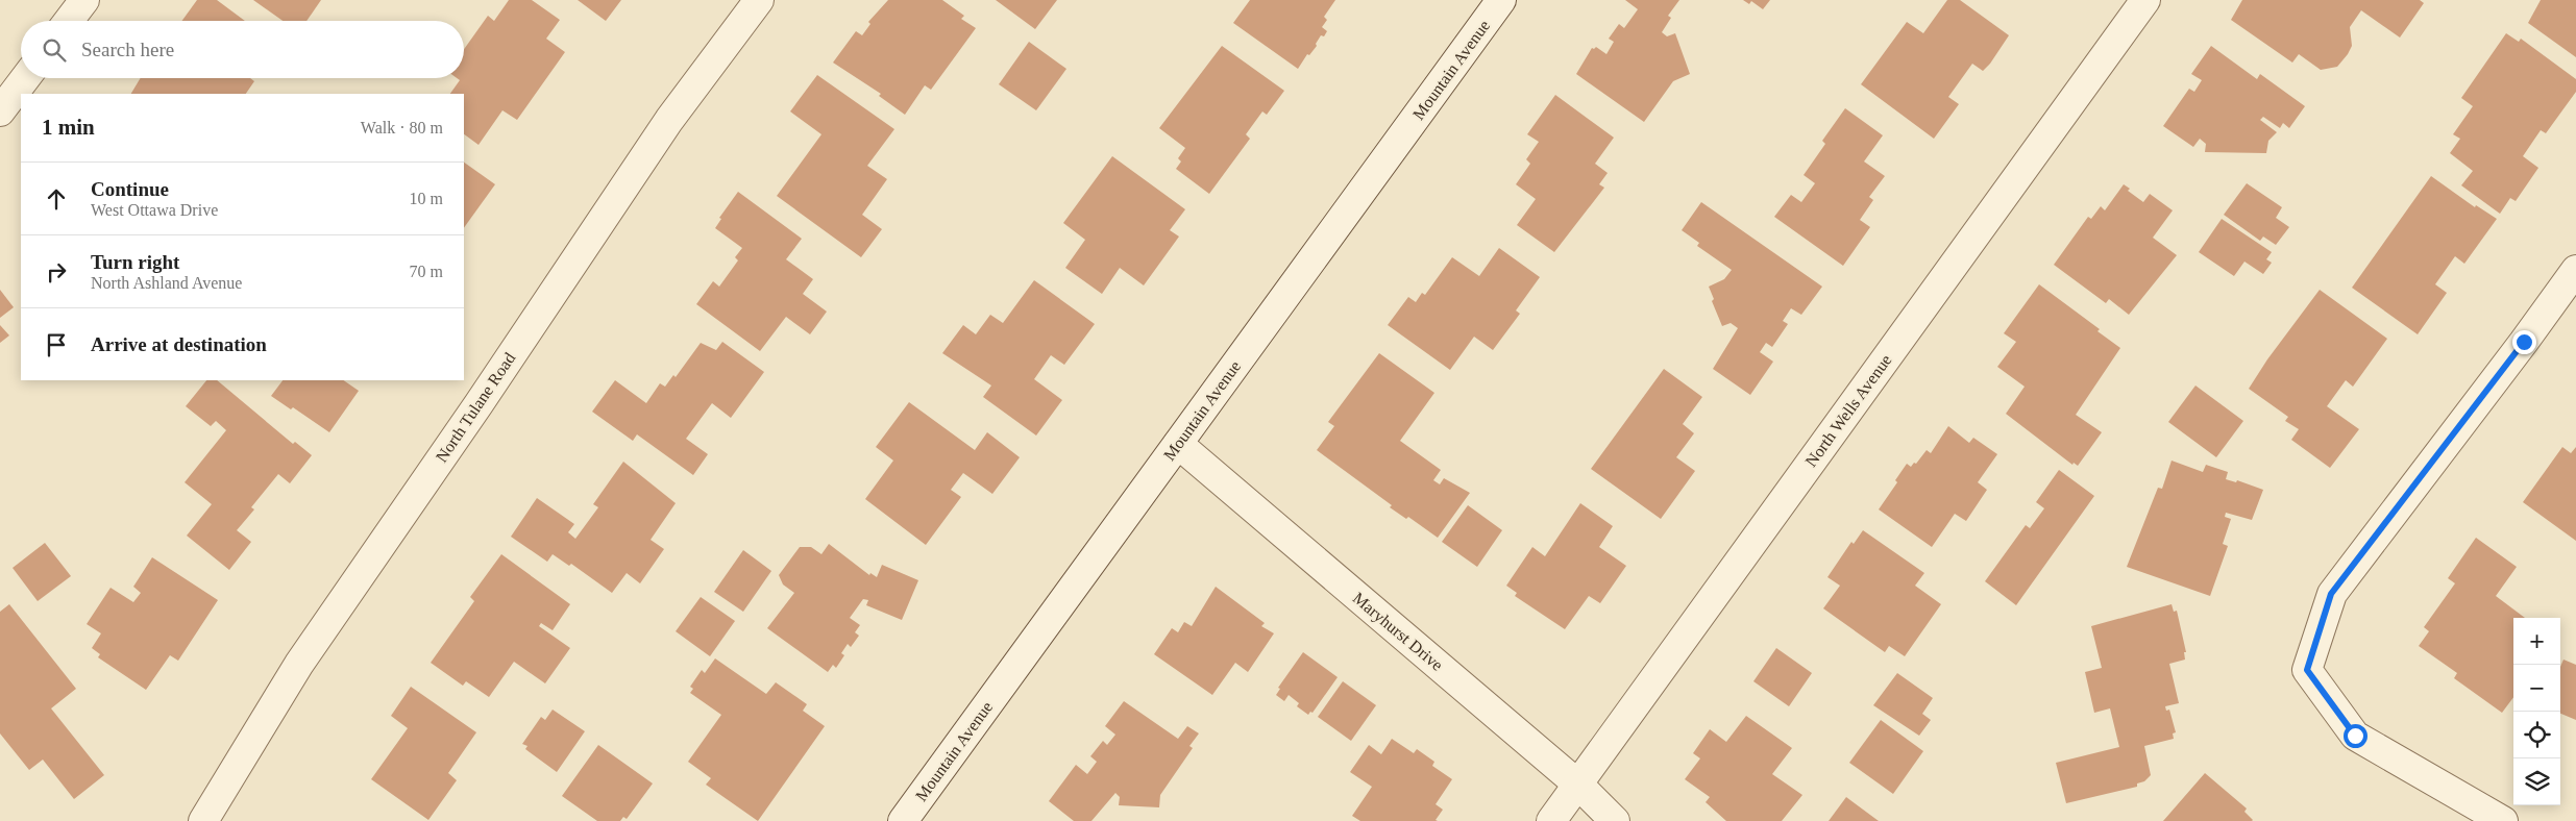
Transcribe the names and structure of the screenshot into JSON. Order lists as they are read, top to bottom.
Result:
{
  "streets": {
    "street": [
      "Mountain Avenue",
      "North Tulane Road",
      "North Wells Avenue",
      "Maryhurst Drive"
    ]
  },
  "crossings": [
    ["Mountain Avenue", "Maryhurst Drive"],
    ["North Wells Avenue", "Maryhurst Drive"]
  ],
  "page": {
    "search": "Search here",
    "heading": ["1 min", "Walk · 80 m"],
    "list": [
      ["Continue", "West Ottawa Drive", "10 m"],
      ["Turn right", "North Ashland Avenue", "70 m"],
      "Arrive at destination"
    ],
    "map_buttons": ["+", "−"]
  }
}
